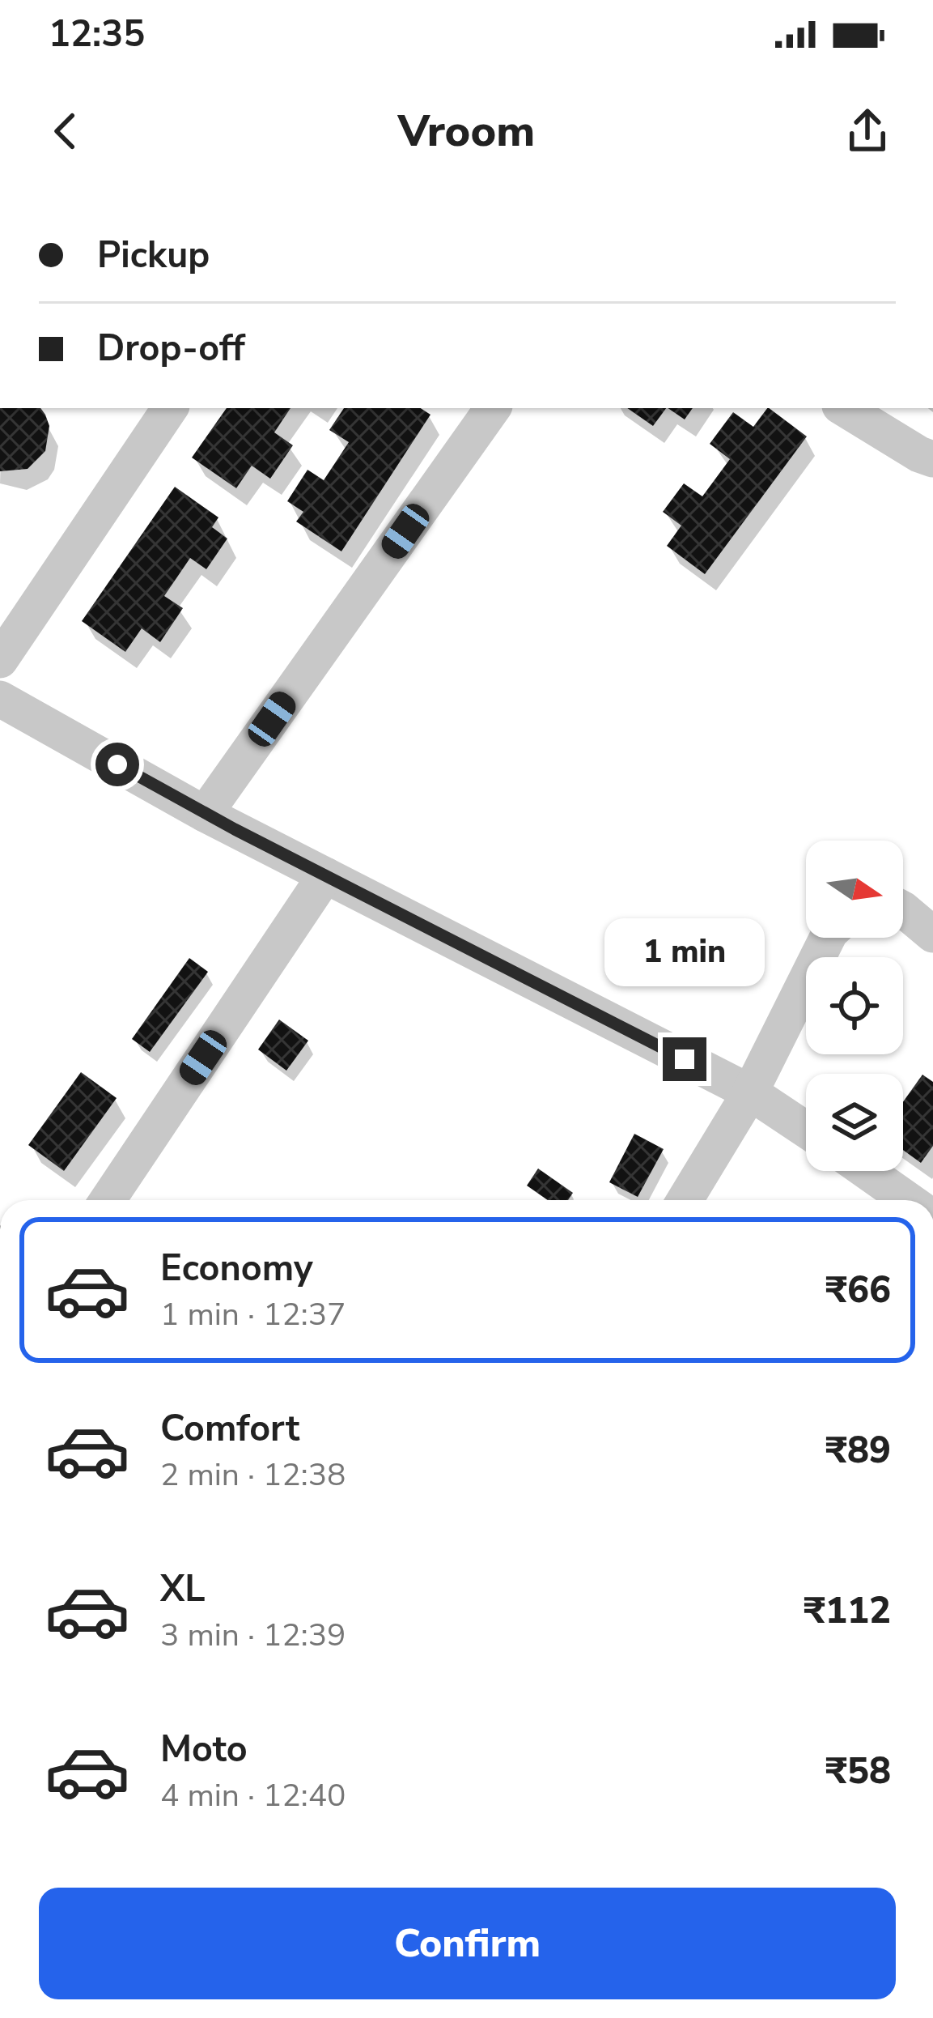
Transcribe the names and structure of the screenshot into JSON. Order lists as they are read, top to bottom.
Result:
{
  "north": "right",
  "page": {
    "status": "12:35",
    "header": "Vroom",
    "banner": ["Pickup", "Drop-off"],
    "bubble": "1 min",
    "list": [
      {
        "name": "Economy",
        "note": "1 min · 12:37",
        "value": "₹66"
      },
      {
        "name": "Comfort",
        "note": "2 min · 12:38",
        "value": "₹89"
      },
      {
        "name": "XL",
        "note": "3 min · 12:39",
        "value": "₹112"
      },
      {
        "name": "Moto",
        "note": "4 min · 12:40",
        "value": "₹58"
      }
    ],
    "buttons": "Confirm"
  }
}
